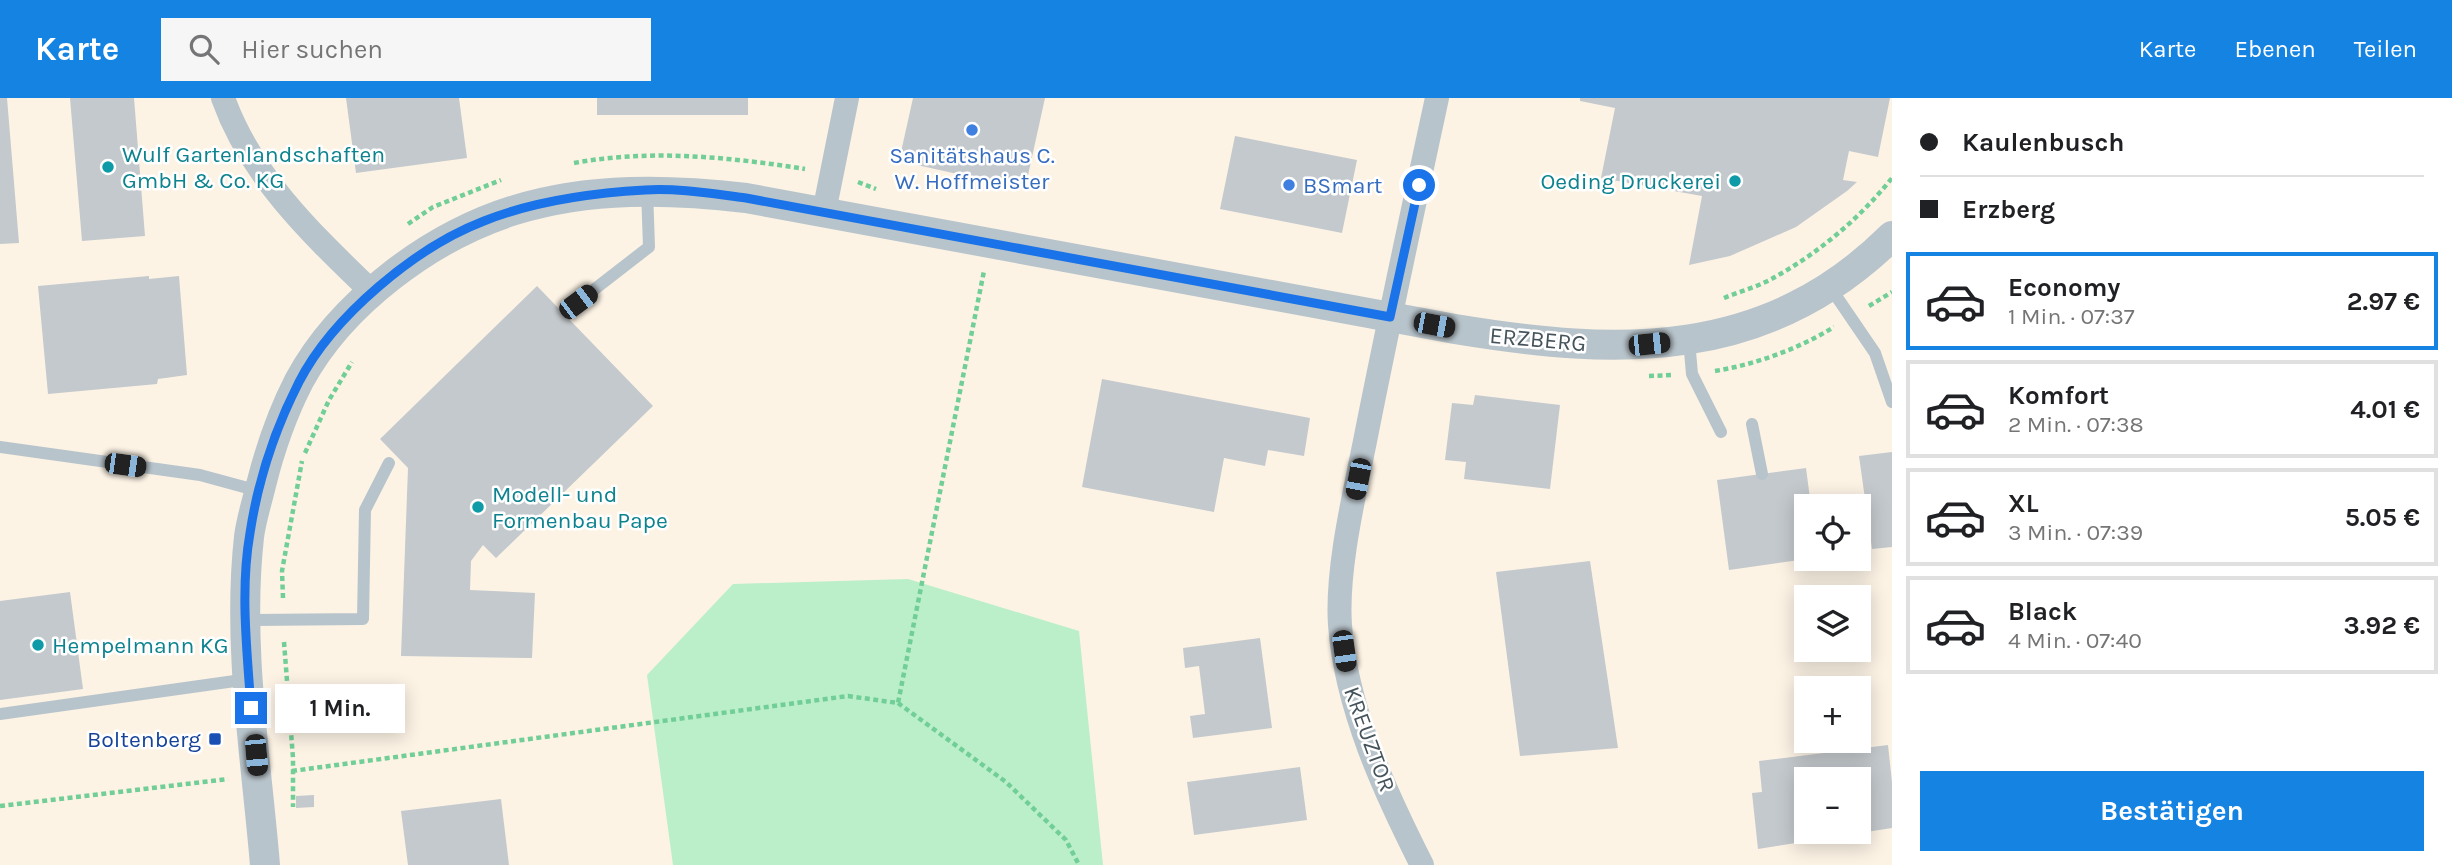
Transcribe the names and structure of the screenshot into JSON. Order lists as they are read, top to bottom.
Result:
{
  "streets": {
    "street": ["ERZBERG", "KREUZTOR"]
  },
  "crossings": [
    ["ERZBERG", "KREUZTOR"]
  ],
  "places": {
    "other": [
      "Sanitätshaus C. W. Hoffmeister",
      "Wulf Gartenlandschaften GmbH & Co. KG",
      "Oeding Druckerei",
      "BSmart",
      "Modell- und Formenbau Pape",
      "Hempelmann KG"
    ],
    "transit": ["Boltenberg"]
  },
  "page": {
    "header": "Karte",
    "search": "Hier suchen",
    "nav": ["Karte", "Ebenen", "Teilen"],
    "banner": ["Kaulenbusch", "Erzberg"],
    "list": [
      {
        "name": "Economy",
        "note": "1 Min. · 07:37",
        "value": "2.97 €"
      },
      {
        "name": "Komfort",
        "note": "2 Min. · 07:38",
        "value": "4.01 €"
      },
      {
        "name": "XL",
        "note": "3 Min. · 07:39",
        "value": "5.05 €"
      },
      {
        "name": "Black",
        "note": "4 Min. · 07:40",
        "value": "3.92 €"
      }
    ],
    "map_buttons": ["+", "−"],
    "bubble": "1 Min.",
    "buttons": "Bestätigen"
  }
}
